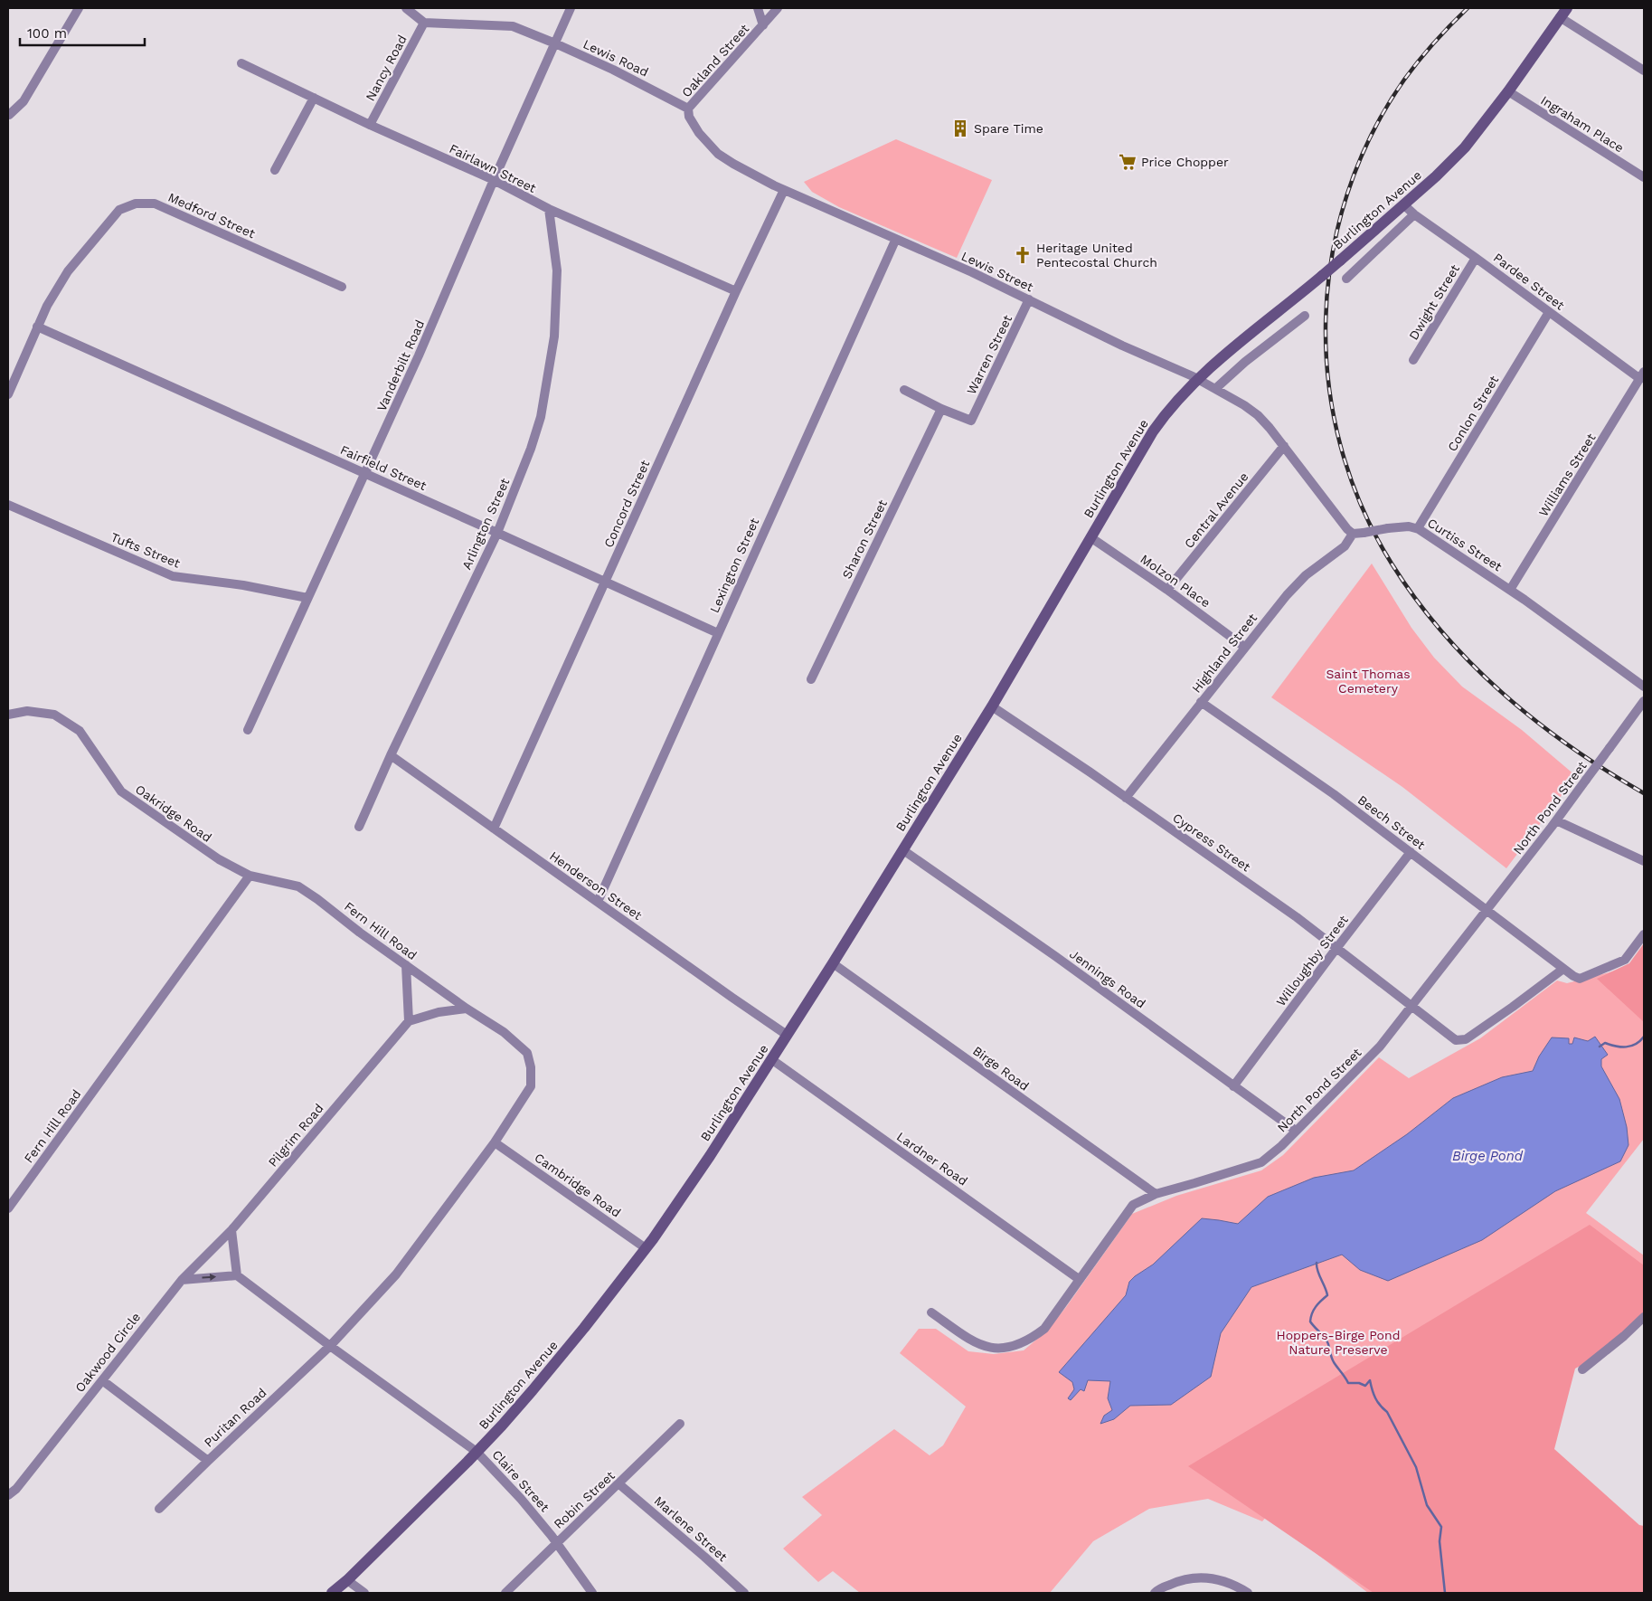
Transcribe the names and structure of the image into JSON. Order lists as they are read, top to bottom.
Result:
{
  "streets": {
    "main road": ["Burlington Avenue"],
    "street": [
      "Lewis Road",
      "Oakland Street",
      "Nancy Road",
      "Ingraham Place",
      "Fairlawn Street",
      "Medford Street",
      "Lewis Street",
      "Pardee Street",
      "Dwight Street",
      "Warren Street",
      "Vanderbilt Road",
      "Conlon Street",
      "Fairfield Street",
      "Williams Street",
      "Concord Street",
      "Central Avenue",
      "Arlington Street",
      "Sharon Street",
      "Curtiss Street",
      "Tufts Street",
      "Lexington Street",
      "Molzon Place",
      "Highland Street",
      "North Pond Street",
      "Oakridge Road",
      "Beech Street",
      "Cypress Street",
      "Henderson Street",
      "Fern Hill Road",
      "Willoughby Street",
      "Jennings Road",
      "Birge Road",
      "Pilgrim Road",
      "Lardner Road",
      "Cambridge Road",
      "Oakwood Circle",
      "Puritan Road",
      "Claire Street",
      "Robin Street",
      "Marlene Street"
    ]
  },
  "crossings": [
    ["Lewis Road", "Oakland Street"],
    ["Lewis Road", "Nancy Road"],
    ["Lewis Road", "Vanderbilt Road"],
    ["Nancy Road", "Fairlawn Street"],
    ["Ingraham Place", "Burlington Avenue"],
    ["Fairlawn Street", "Vanderbilt Road"],
    ["Fairlawn Street", "Concord Street"],
    ["Fairlawn Street", "Arlington Street"],
    ["Burlington Avenue", "Lewis Street"],
    ["Burlington Avenue", "Pardee Street"],
    ["Burlington Avenue", "Molzon Place"],
    ["Burlington Avenue", "Cypress Street"],
    ["Burlington Avenue", "Henderson Street"],
    ["Burlington Avenue", "Jennings Road"],
    ["Burlington Avenue", "Birge Road"],
    ["Burlington Avenue", "Lardner Road"],
    ["Burlington Avenue", "Cambridge Road"],
    ["Burlington Avenue", "Claire Street"],
    ["Medford Street", "Fairfield Street"],
    ["Lewis Street", "Warren Street"],
    ["Lewis Street", "Concord Street"],
    ["Lewis Street", "Lexington Street"],
    ["Pardee Street", "Dwight Street"],
    ["Pardee Street", "Conlon Street"],
    ["Pardee Street", "Williams Street"],
    ["Warren Street", "Sharon Street"],
    ["Vanderbilt Road", "Fairfield Street"],
    ["Vanderbilt Road", "Tufts Street"],
    ["Conlon Street", "Curtiss Street"],
    ["Fairfield Street", "Concord Street"],
    ["Fairfield Street", "Arlington Street"],
    ["Fairfield Street", "Lexington Street"],
    ["Williams Street", "Curtiss Street"],
    ["Concord Street", "Henderson Street"],
    ["Central Avenue", "Molzon Place"],
    ["Arlington Street", "Henderson Street"],
    ["Curtiss Street", "Highland Street"],
    ["Lexington Street", "Henderson Street"],
    ["Molzon Place", "Highland Street"],
    ["Highland Street", "Beech Street"],
    ["Highland Street", "Cypress Street"],
    ["North Pond Street", "Beech Street"],
    ["North Pond Street", "Cypress Street"],
    ["North Pond Street", "Jennings Road"],
    ["North Pond Street", "Birge Road"],
    ["North Pond Street", "Lardner Road"],
    ["Oakridge Road", "Fern Hill Road"],
    ["Beech Street", "Cypress Street"],
    ["Beech Street", "Willoughby Street"],
    ["Cypress Street", "Willoughby Street"],
    ["Fern Hill Road", "Cambridge Road"],
    ["Fern Hill Road", "Puritan Road"],
    ["Willoughby Street", "Jennings Road"],
    ["Pilgrim Road", "Oakwood Circle"],
    ["Claire Street", "Robin Street"],
    ["Robin Street", "Marlene Street"]
  ],
  "water": ["Birge Pond"],
  "parks": ["Saint Thomas Cemetery", "Hoppers-Birge Pond Nature Preserve"],
  "places": {
    "building": ["Spare Time"],
    "supermarket": ["Price Chopper"],
    "church": ["Heritage United Pentecostal Church"]
  },
  "scale_bar": "100 m"
}
